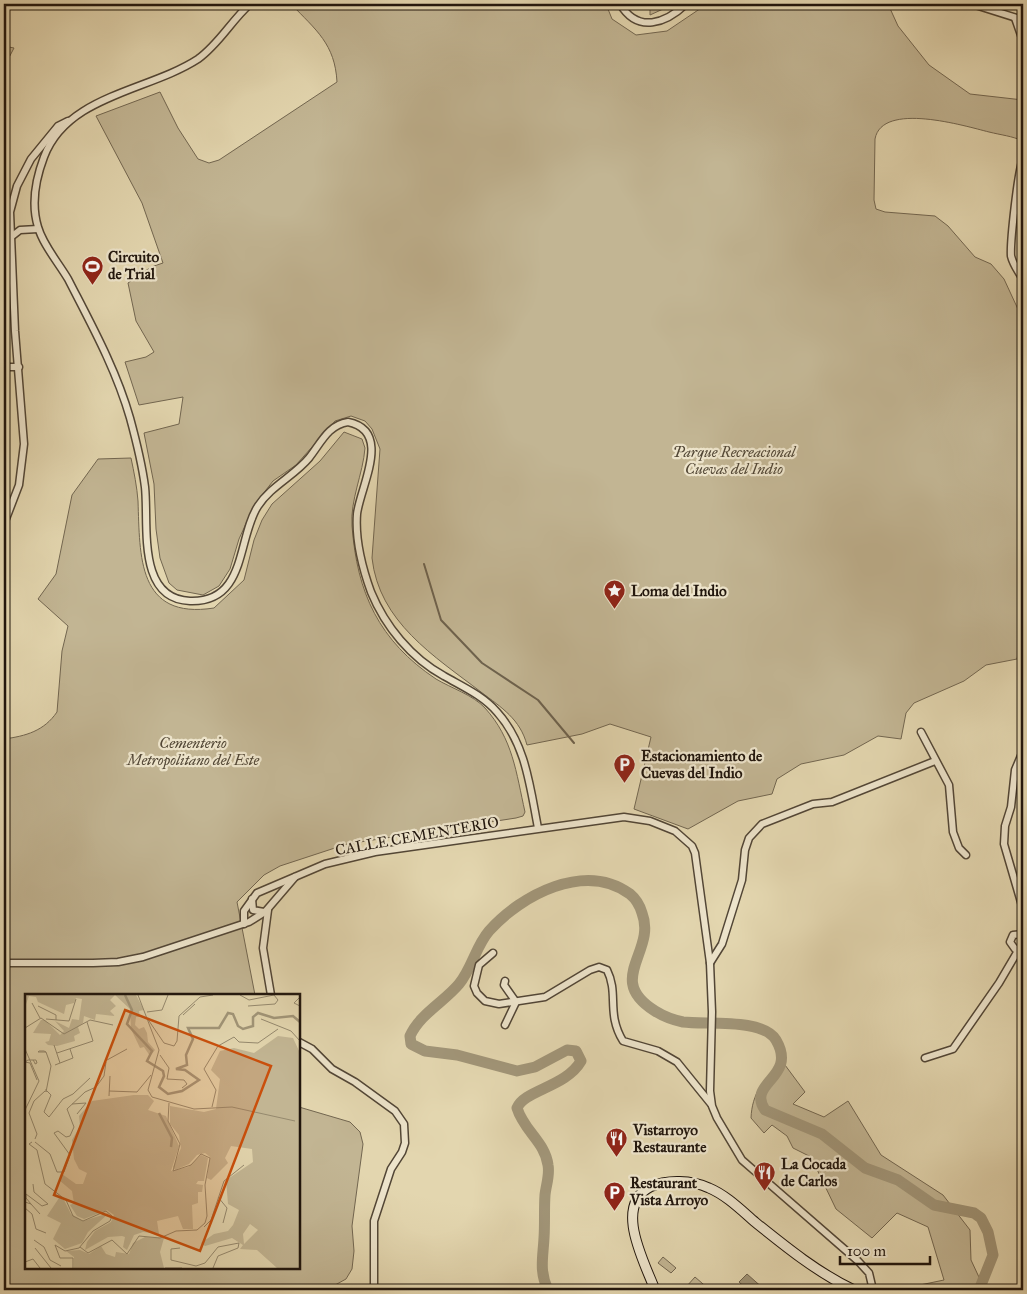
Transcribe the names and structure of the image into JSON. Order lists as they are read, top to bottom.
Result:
{
  "streets": {
    "street": ["CALLE CEMENTERIO"]
  },
  "parks": ["Parque Recreacional Cuevas del Indio", "Cementerio Metropolitano del Este"],
  "places": {
    "sports": ["Circuito de Trial"],
    "place": ["Loma del Indio"],
    "parking": ["Estacionamiento de Cuevas del Indio", "Restaurant Vista Arroyo"],
    "restaurant": ["Vistarroyo Restaurante", "La Cocada de Carlos"]
  },
  "scale_bar": "100 m"
}
